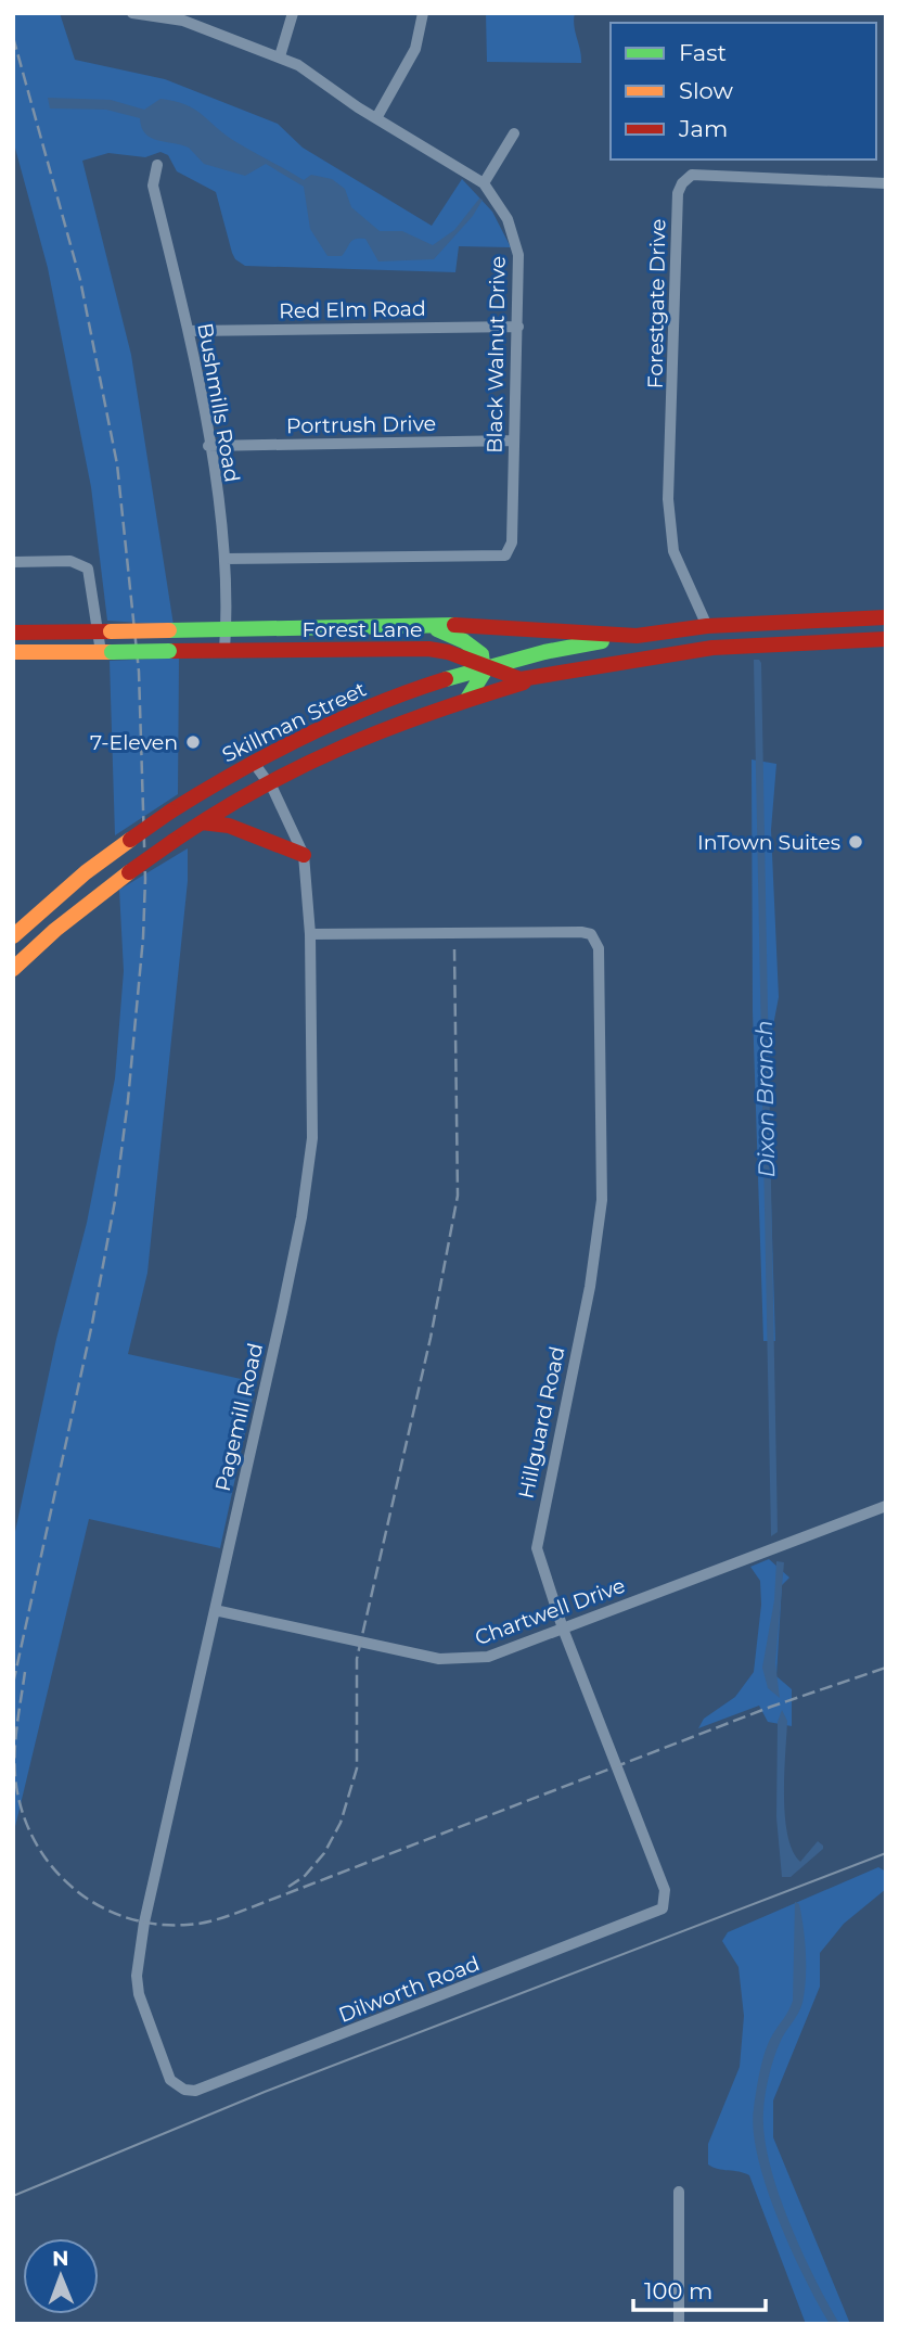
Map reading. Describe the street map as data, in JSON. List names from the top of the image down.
{
  "streets": {
    "main road": ["Forest Lane", "Skillman Street"],
    "street": [
      "Forestgate Drive",
      "Red Elm Road",
      "Black Walnut Drive",
      "Bushmills Road",
      "Portrush Drive",
      "Pagemill Road",
      "Hillguard Road",
      "Chartwell Drive",
      "Dilworth Road"
    ]
  },
  "crossings": [
    ["Forestgate Drive", "Forest Lane"],
    ["Red Elm Road", "Black Walnut Drive"],
    ["Red Elm Road", "Bushmills Road"],
    ["Black Walnut Drive", "Bushmills Road"],
    ["Black Walnut Drive", "Portrush Drive"],
    ["Bushmills Road", "Portrush Drive"],
    ["Bushmills Road", "Forest Lane"],
    ["Forest Lane", "Skillman Street"],
    ["Skillman Street", "Pagemill Road"],
    ["Pagemill Road", "Hillguard Road"],
    ["Pagemill Road", "Chartwell Drive"],
    ["Pagemill Road", "Dilworth Road"],
    ["Hillguard Road", "Chartwell Drive"],
    ["Hillguard Road", "Dilworth Road"]
  ],
  "water": ["Dixon Branch"],
  "places": ["7-Eleven", "InTown Suites"],
  "legend": ["Fast", "Slow", "Jam"],
  "scale_bar": "100 m",
  "north": "top"
}
